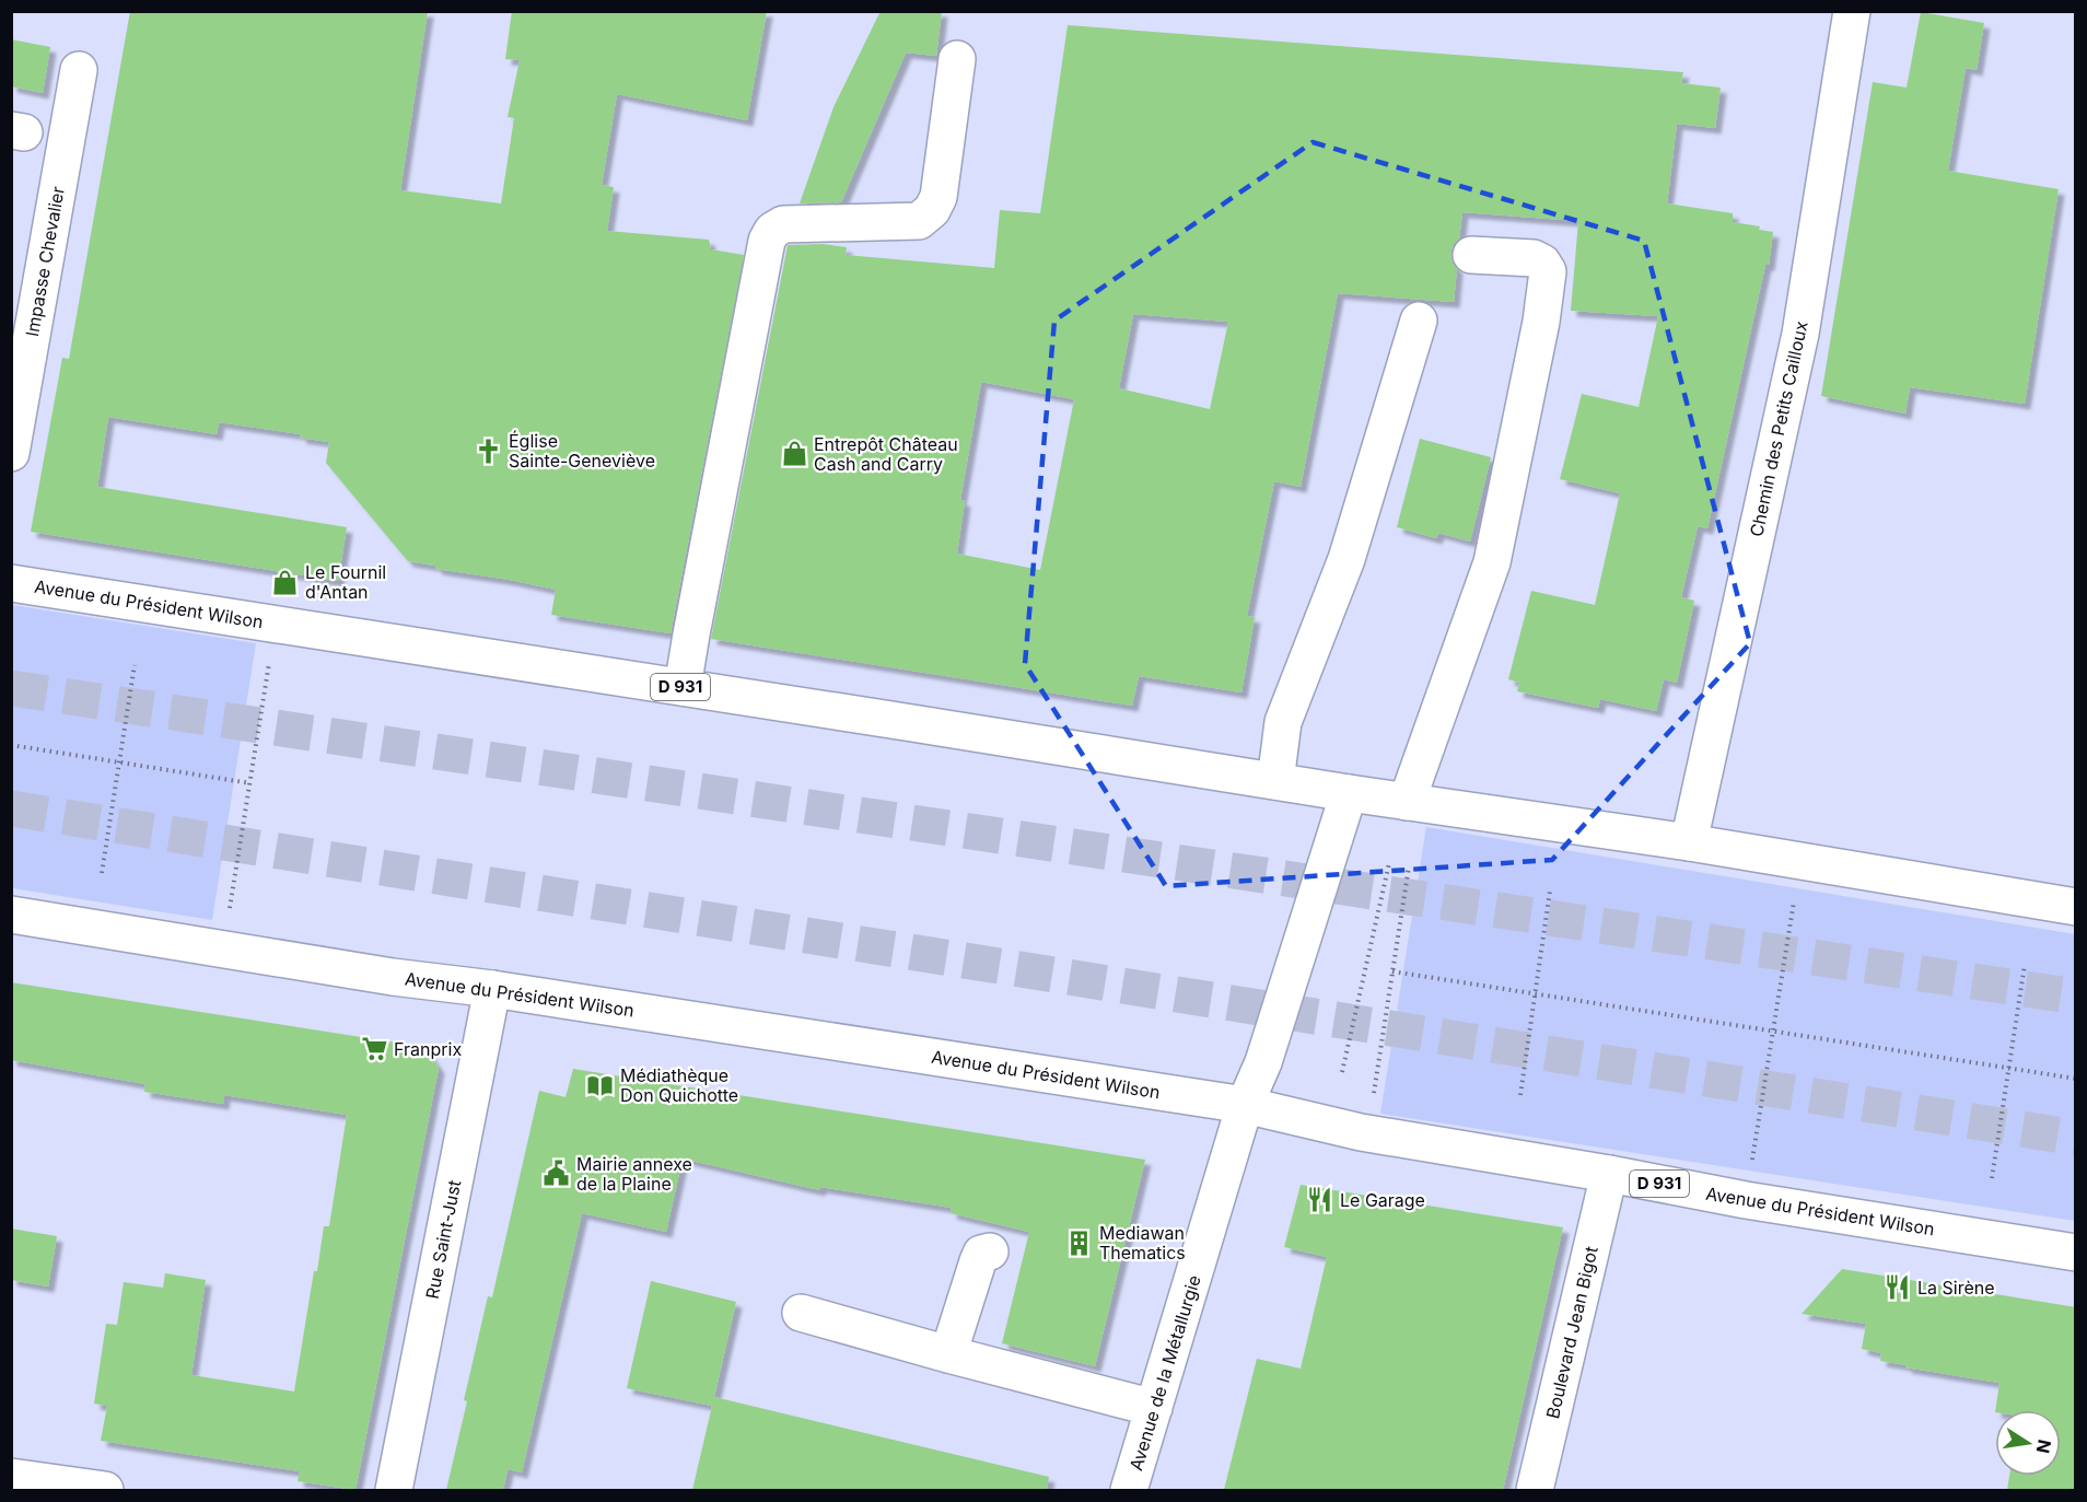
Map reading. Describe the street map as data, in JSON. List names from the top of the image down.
{
  "streets": {
    "main road": [
      "Impasse Chevalier",
      "Chemin des Petits Cailloux",
      "Avenue du Président Wilson",
      "D 931",
      "Rue Saint-Just",
      "Boulevard Jean Bigot",
      "Avenue de la Métallurgie"
    ]
  },
  "crossings": [
    ["Chemin des Petits Cailloux", "Avenue du Président Wilson"],
    ["Avenue du Président Wilson", "Rue Saint-Just"],
    ["Avenue du Président Wilson", "Boulevard Jean Bigot"],
    ["Avenue du Président Wilson", "Avenue de la Métallurgie"]
  ],
  "places": {
    "church": ["Église Sainte-Geneviève"],
    "shop": ["Entrepôt Château Cash and Carry", "Le Fournil d'Antan"],
    "supermarket": ["Franprix"],
    "library": ["Médiathèque Don Quichotte"],
    "public building": ["Mairie annexe de la Plaine"],
    "restaurant": ["Le Garage", "La Sirène"],
    "building": ["Mediawan Thematics"]
  },
  "north": "right"
}
